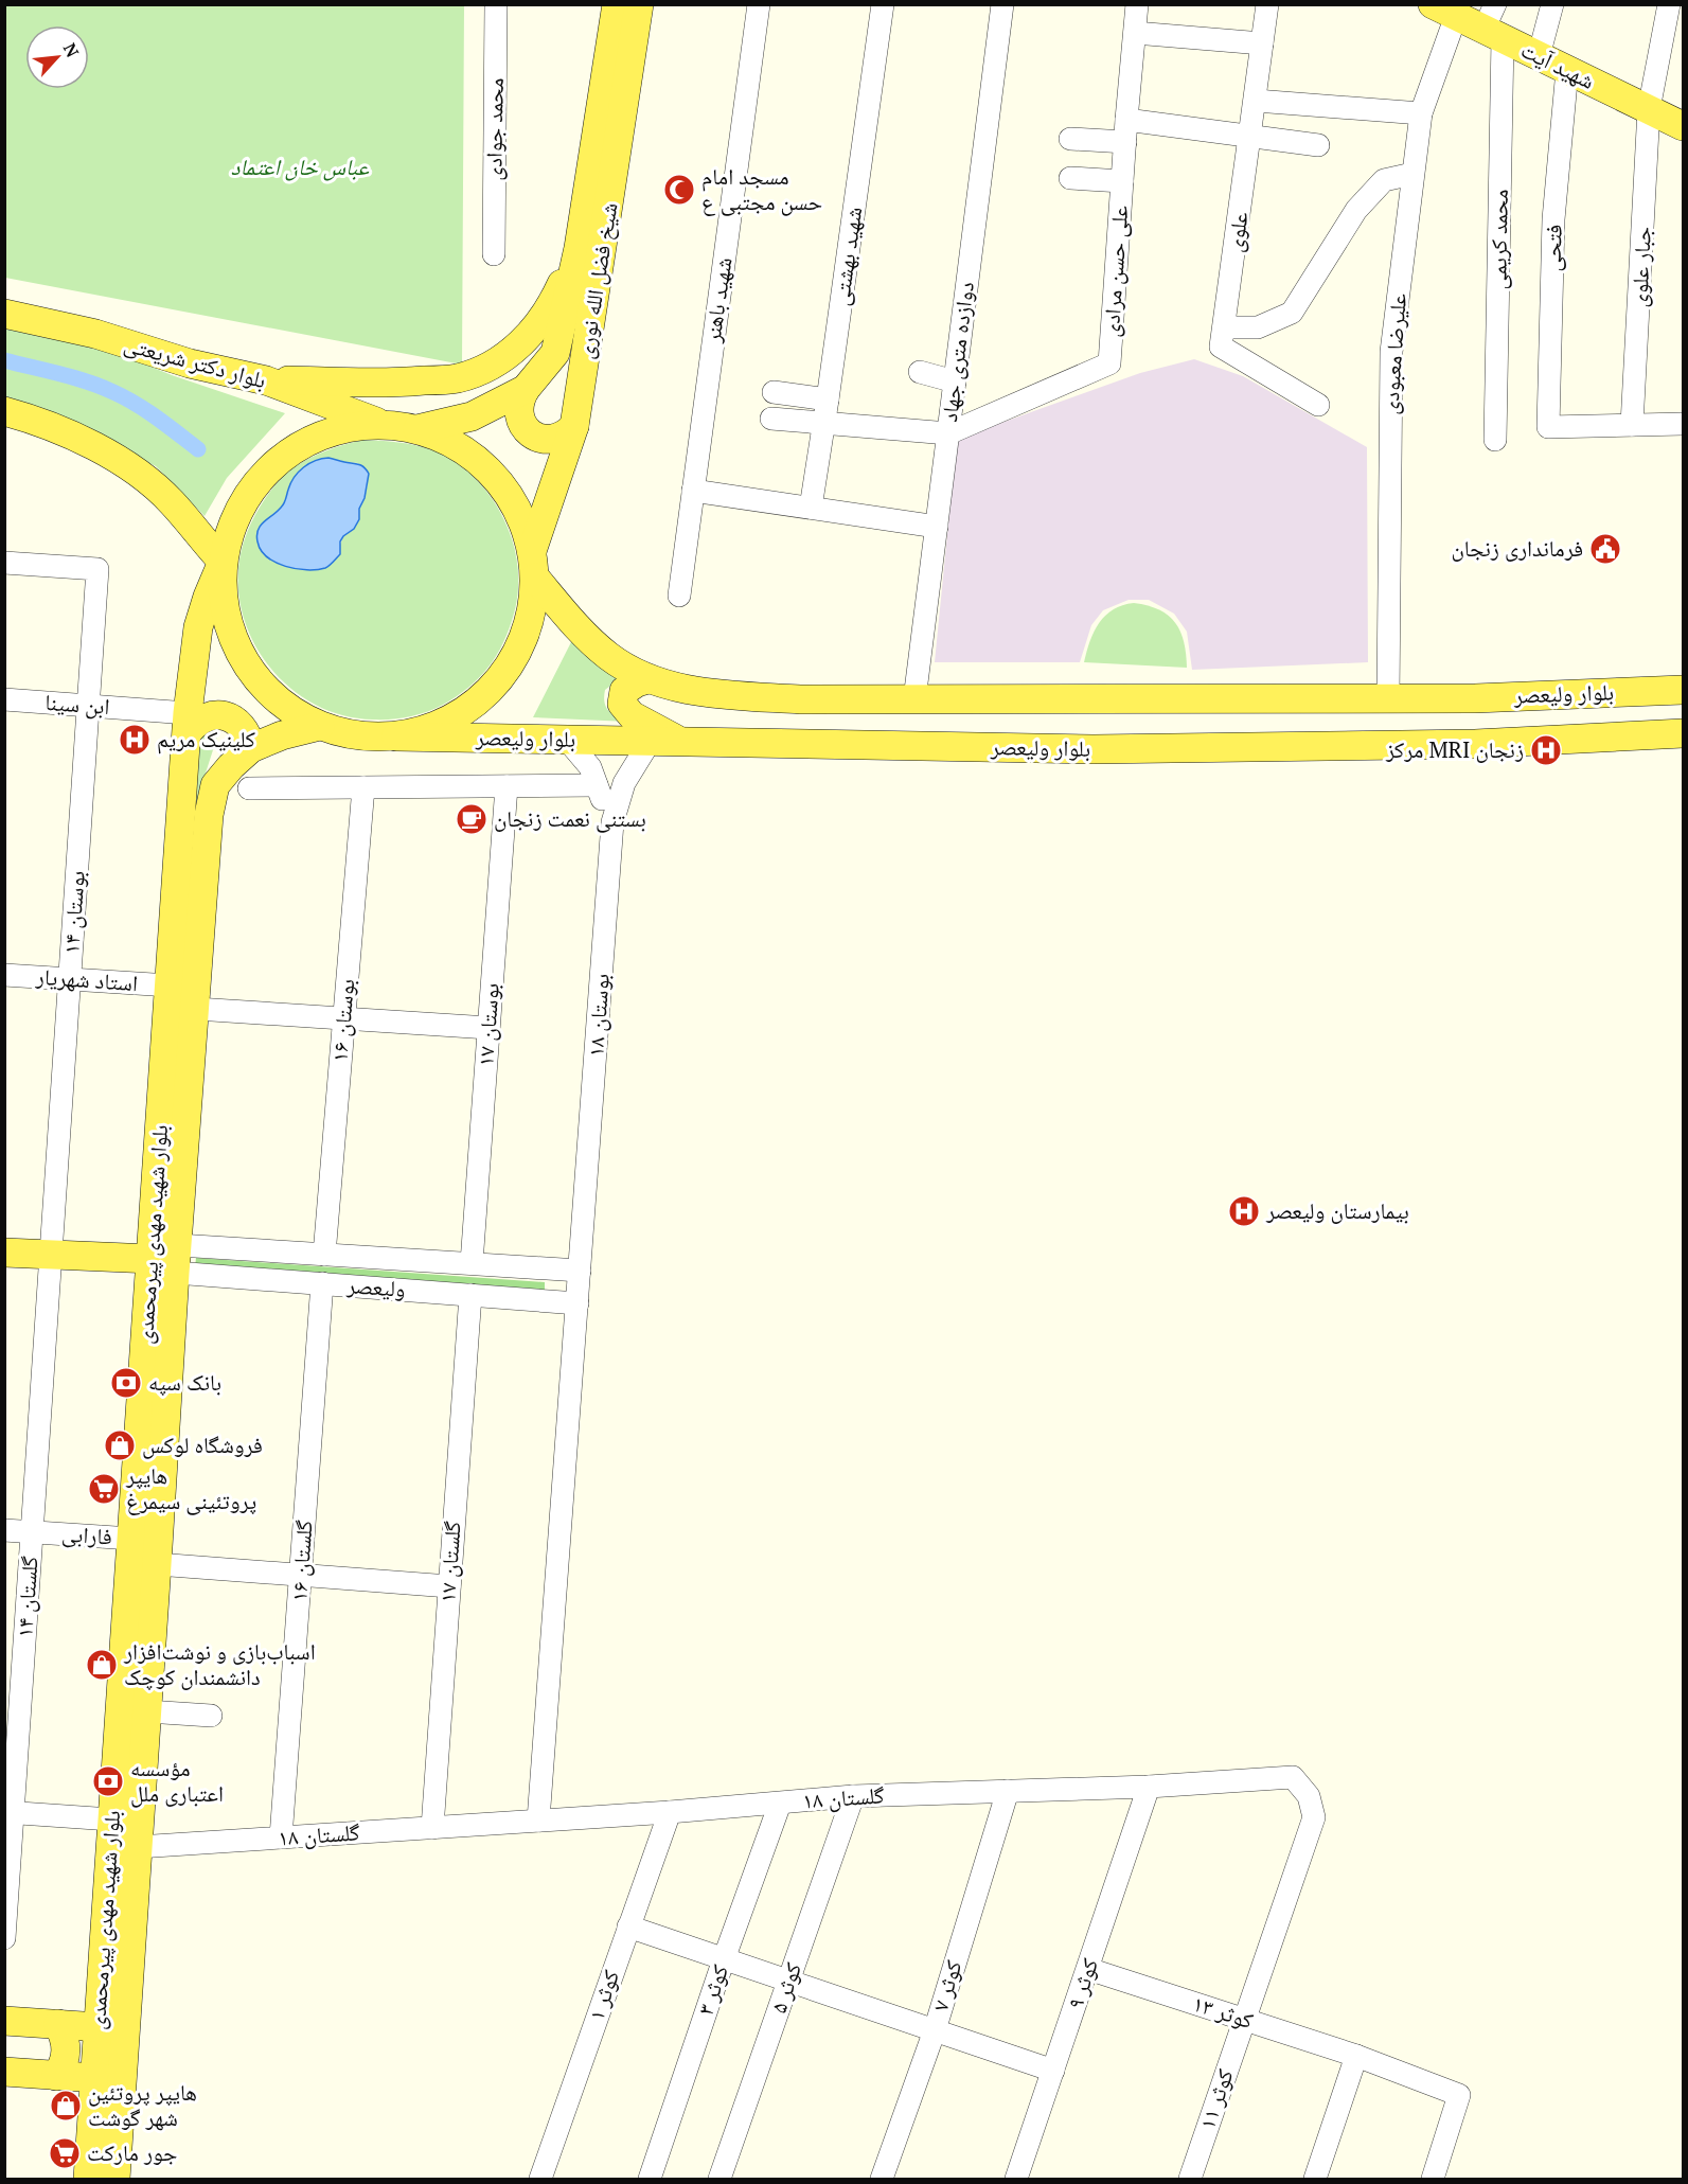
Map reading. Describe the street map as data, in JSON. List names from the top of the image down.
{
  "streets": {
    "main road": [
      "شهید آیت",
      "شیخ فضل الله نوری",
      "بلوار دکتر شریعتی",
      "بلوار ولیعصر",
      "بلوار شهید مهدی پیرمحمدی"
    ],
    "street": [
      "محمد جوادی",
      "علوی",
      "محمد کریمی",
      "فتحی",
      "شهید بهشتی",
      "جبار علوی",
      "علی حسن مرادی",
      "شهید باهنر",
      "دوازده متری جهاد",
      "علیرضا معبودی",
      "ابن سینا",
      "بوستان ۱۴",
      "استاد شهریار",
      "بوستان ۱۸",
      "بوستان ۱۶",
      "بوستان ۱۷",
      "ولیعصر",
      "فارابی",
      "گلستان ۱۶",
      "گلستان ۱۷",
      "گلستان ۱۴",
      "گلستان ۱۸",
      "کوثر ۹",
      "کوثر ۷",
      "کوثر ۵",
      "کوثر ۳",
      "کوثر ۱",
      "کوثر ۱۳",
      "کوثر ۱۱"
    ]
  },
  "crossings": [
    ["شهید آیت", "محمد کریمی"],
    ["شهید آیت", "فتحی"],
    ["شهید آیت", "جبار علوی"],
    ["شهید آیت", "علیرضا معبودی"],
    ["فتحی", "جبار علوی"],
    ["علی حسن مرادی", "دوازده متری جهاد"],
    ["شیخ فضل الله نوری", "بلوار ولیعصر"],
    ["دوازده متری جهاد", "بلوار ولیعصر"],
    ["علیرضا معبودی", "بلوار ولیعصر"],
    ["بلوار ولیعصر", "بوستان ۱۸"],
    ["ابن سینا", "بوستان ۱۴"],
    ["ابن سینا", "بلوار شهید مهدی پیرمحمدی"],
    ["بوستان ۱۴", "استاد شهریار"],
    ["بوستان ۱۴", "گلستان ۱۴"],
    ["استاد شهریار", "بلوار شهید مهدی پیرمحمدی"],
    ["بوستان ۱۸", "ولیعصر"],
    ["بوستان ۱۶", "ولیعصر"],
    ["بوستان ۱۷", "ولیعصر"],
    ["بلوار شهید مهدی پیرمحمدی", "ولیعصر"],
    ["بلوار شهید مهدی پیرمحمدی", "فارابی"],
    ["بلوار شهید مهدی پیرمحمدی", "گلستان ۱۸"],
    ["ولیعصر", "گلستان ۱۶"],
    ["ولیعصر", "گلستان ۱۷"],
    ["فارابی", "گلستان ۱۴"],
    ["گلستان ۱۶", "گلستان ۱۸"],
    ["گلستان ۱۷", "گلستان ۱۸"],
    ["گلستان ۱۸", "کوثر ۹"],
    ["گلستان ۱۸", "کوثر ۷"],
    ["گلستان ۱۸", "کوثر ۵"],
    ["گلستان ۱۸", "کوثر ۳"],
    ["گلستان ۱۸", "کوثر ۱"],
    ["گلستان ۱۸", "کوثر ۱۱"],
    ["کوثر ۹", "کوثر ۱۳"],
    ["کوثر ۹", "کوثر ۱۱"],
    ["کوثر ۱۳", "کوثر ۱۱"]
  ],
  "parks": ["عباس خان اعتماد"],
  "places": {
    "mosque": ["مسجد امام حسن مجتبی ع"],
    "public building": ["فرمانداری زنجان"],
    "hospital": ["کلینیک مریم", "مرکز MRI زنجان", "بیمارستان ولیعصر"],
    "cafe": ["بستنی نعمت زنجان"],
    "bank": ["بانک سپه", "مؤسسه اعتباری ملل"],
    "shop": ["فروشگاه لوکس", "اسباب‌بازی و نوشت‌افزار دانشمندان کوچک", "هایپر پروتئین شهر گوشت"],
    "supermarket": ["هایپر پروتئینی سیمرغ", "جور مارکت"]
  },
  "north": "top right"
}
